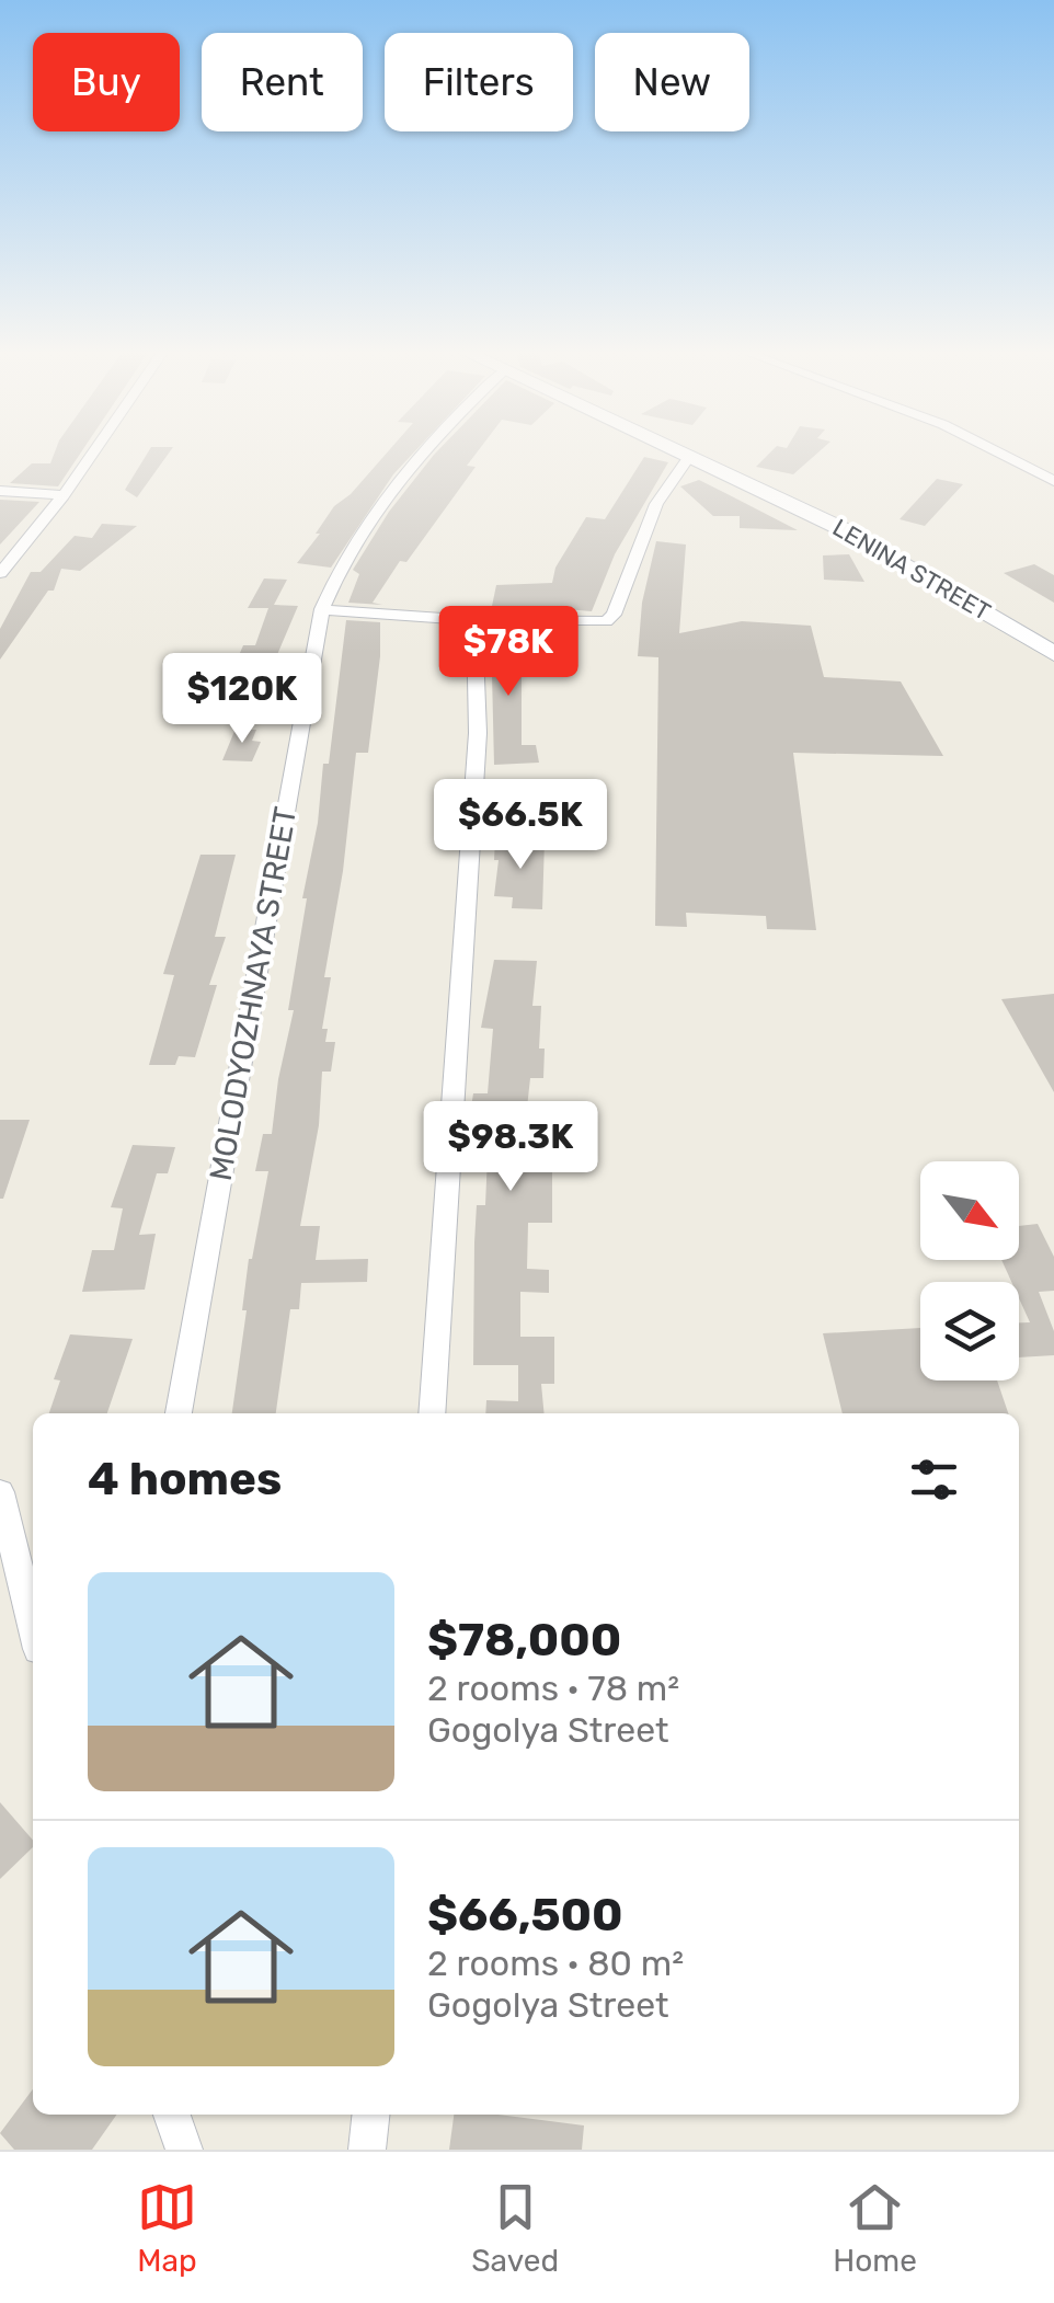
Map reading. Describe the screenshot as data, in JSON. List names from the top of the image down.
{
  "streets": {
    "main road": ["LENINA STREET"],
    "street": ["MOLODYOZHNAYA STREET"]
  },
  "north": "bottom right",
  "page": {
    "chip": [
      "Buy",
      "Rent",
      "Filters",
      "New"
    ],
    "price": [
      "$78K",
      "$120K",
      "$66.5K",
      "$98.3K"
    ],
    "heading": "4 homes",
    "list": [
      {
        "name": "$78,000",
        "note": "2 rooms · 78 m² · Gogolya Street"
      },
      {
        "name": "$66,500",
        "note": "2 rooms · 80 m² · Gogolya Street"
      }
    ],
    "tabs": ["Map", "Saved", "Home"]
  }
}
